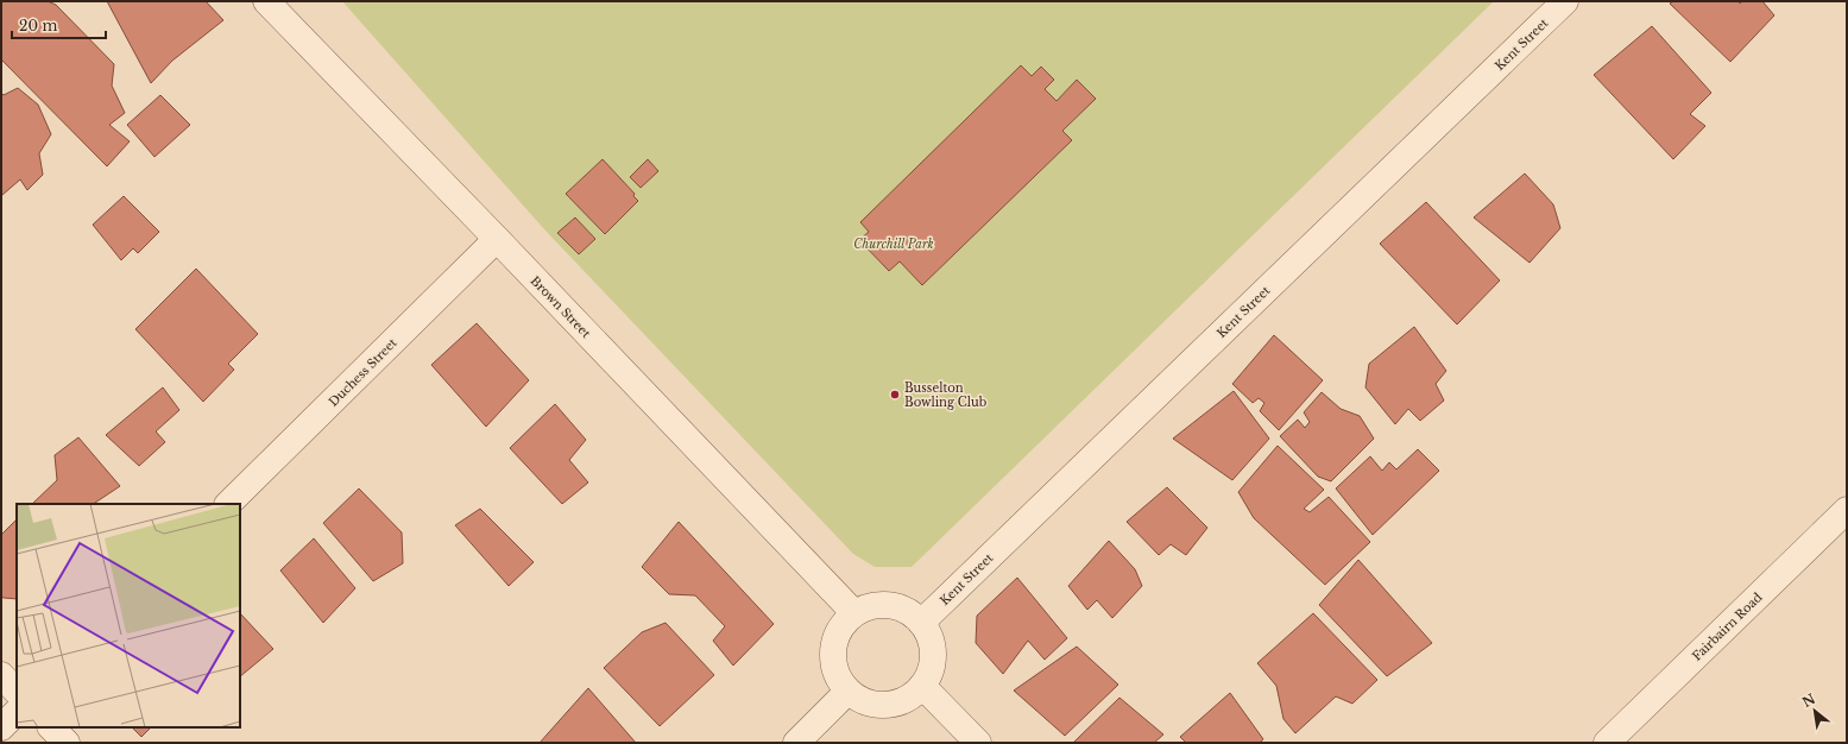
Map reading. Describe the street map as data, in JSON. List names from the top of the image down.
{
  "streets": {
    "street": [
      "Kent Street",
      "Brown Street",
      "Duchess Street",
      "Fairbairn Road"
    ]
  },
  "crossings": [
    ["Kent Street", "Brown Street"],
    ["Brown Street", "Duchess Street"]
  ],
  "parks": ["Churchill Park"],
  "places": ["Busselton Bowling Club"],
  "scale_bar": "20 m",
  "north": "top left"
}
